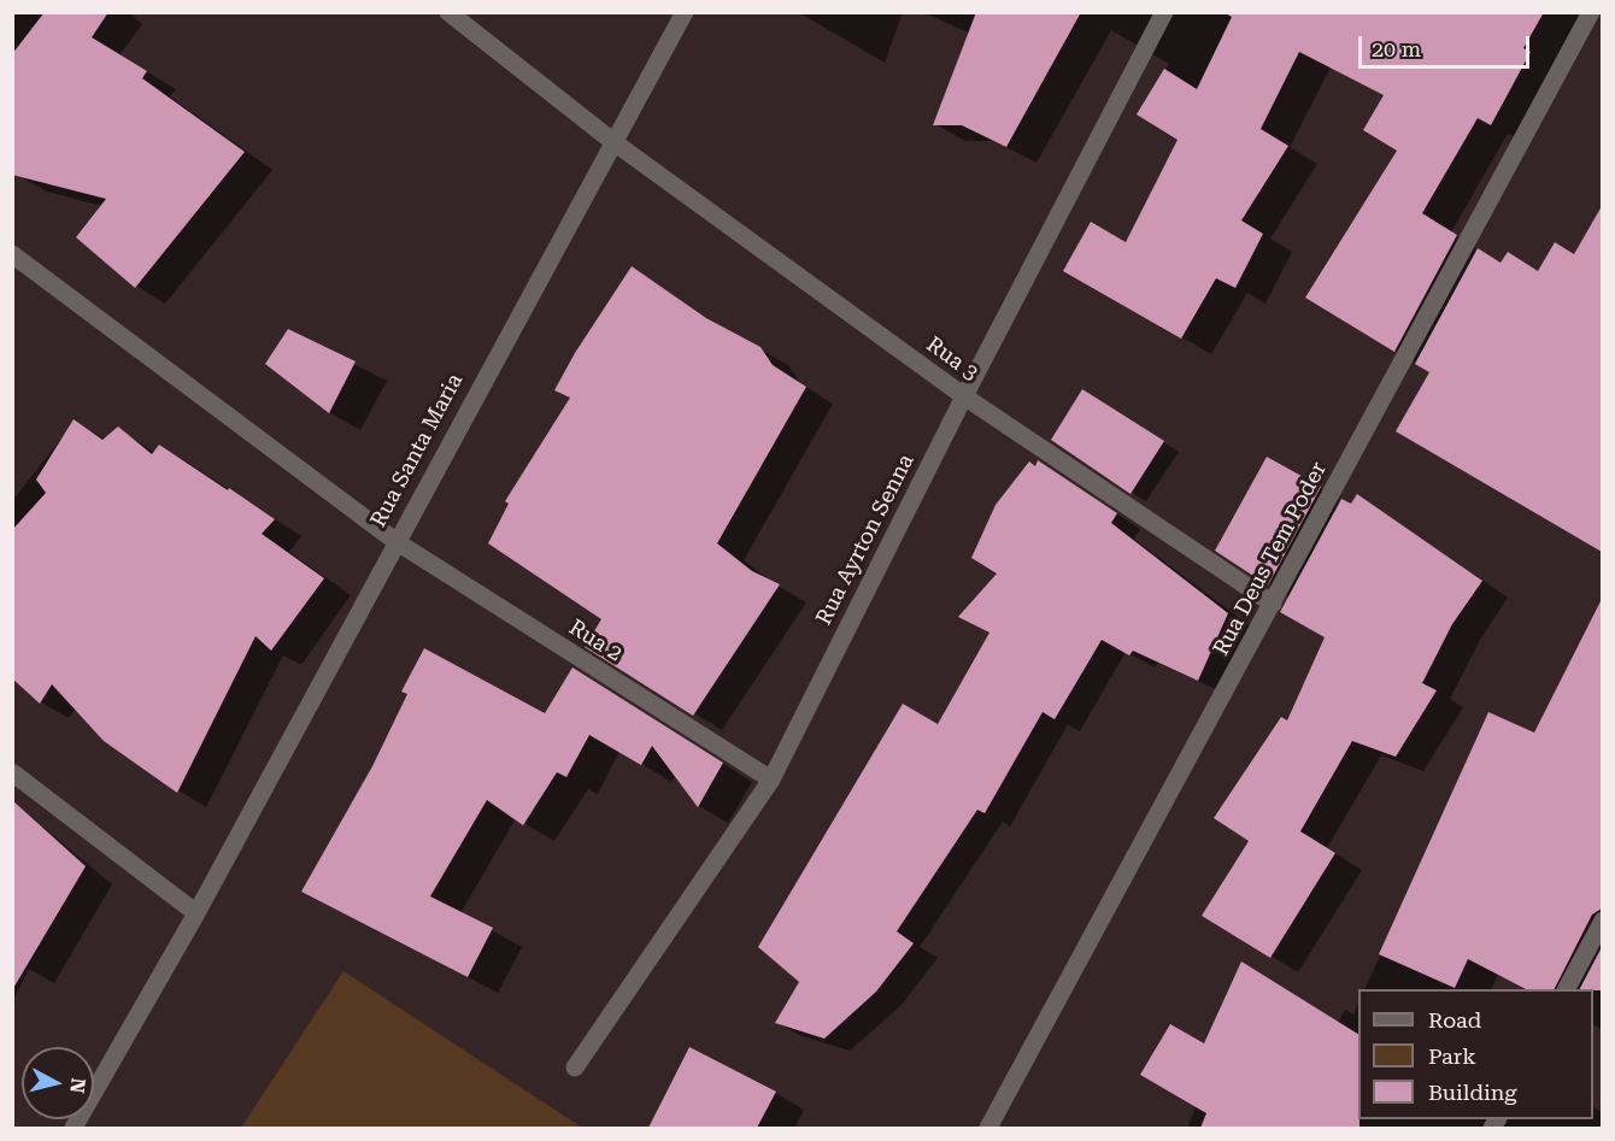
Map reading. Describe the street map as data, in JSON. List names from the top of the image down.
{
  "streets": {
    "street": [
      "Rua 3",
      "Rua Santa Maria",
      "Rua Ayrton Senna",
      "Rua Deus Tem Poder",
      "Rua 2"
    ]
  },
  "crossings": [
    ["Rua 3", "Rua Santa Maria"],
    ["Rua 3", "Rua Ayrton Senna"],
    ["Rua 3", "Rua Deus Tem Poder"],
    ["Rua Santa Maria", "Rua 2"],
    ["Rua Ayrton Senna", "Rua 2"]
  ],
  "legend": ["Road", "Park", "Building"],
  "scale_bar": "20 m",
  "north": "right"
}
